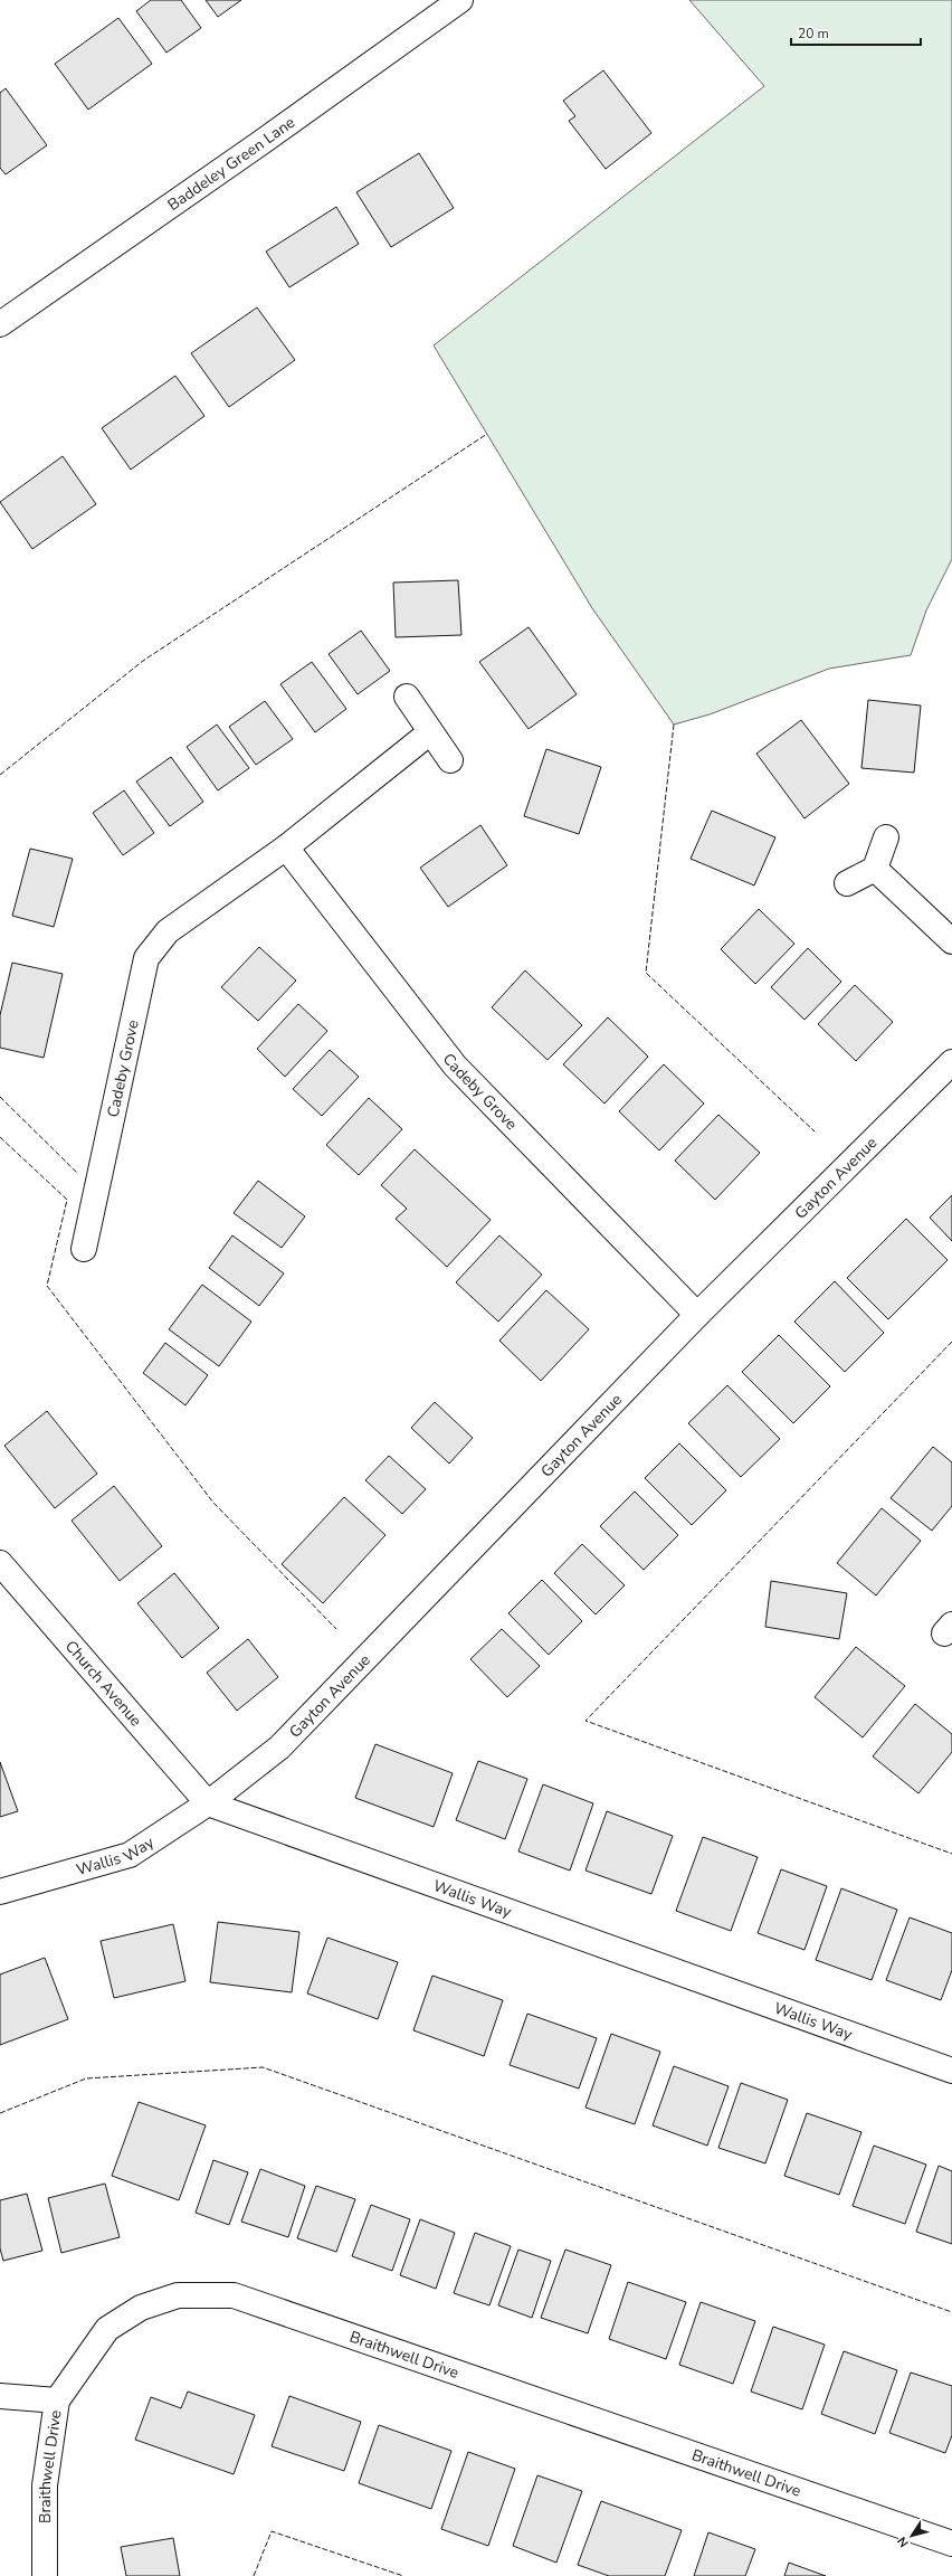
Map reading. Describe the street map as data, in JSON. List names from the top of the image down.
{
  "streets": {
    "street": [
      "Baddeley Green Lane",
      "Cadeby Grove",
      "Gayton Avenue",
      "Church Avenue",
      "Wallis Way",
      "Braithwell Drive"
    ]
  },
  "crossings": [
    ["Cadeby Grove", "Gayton Avenue"],
    ["Gayton Avenue", "Church Avenue"],
    ["Gayton Avenue", "Wallis Way"],
    ["Church Avenue", "Wallis Way"]
  ],
  "scale_bar": "20 m",
  "north": "bottom left"
}
